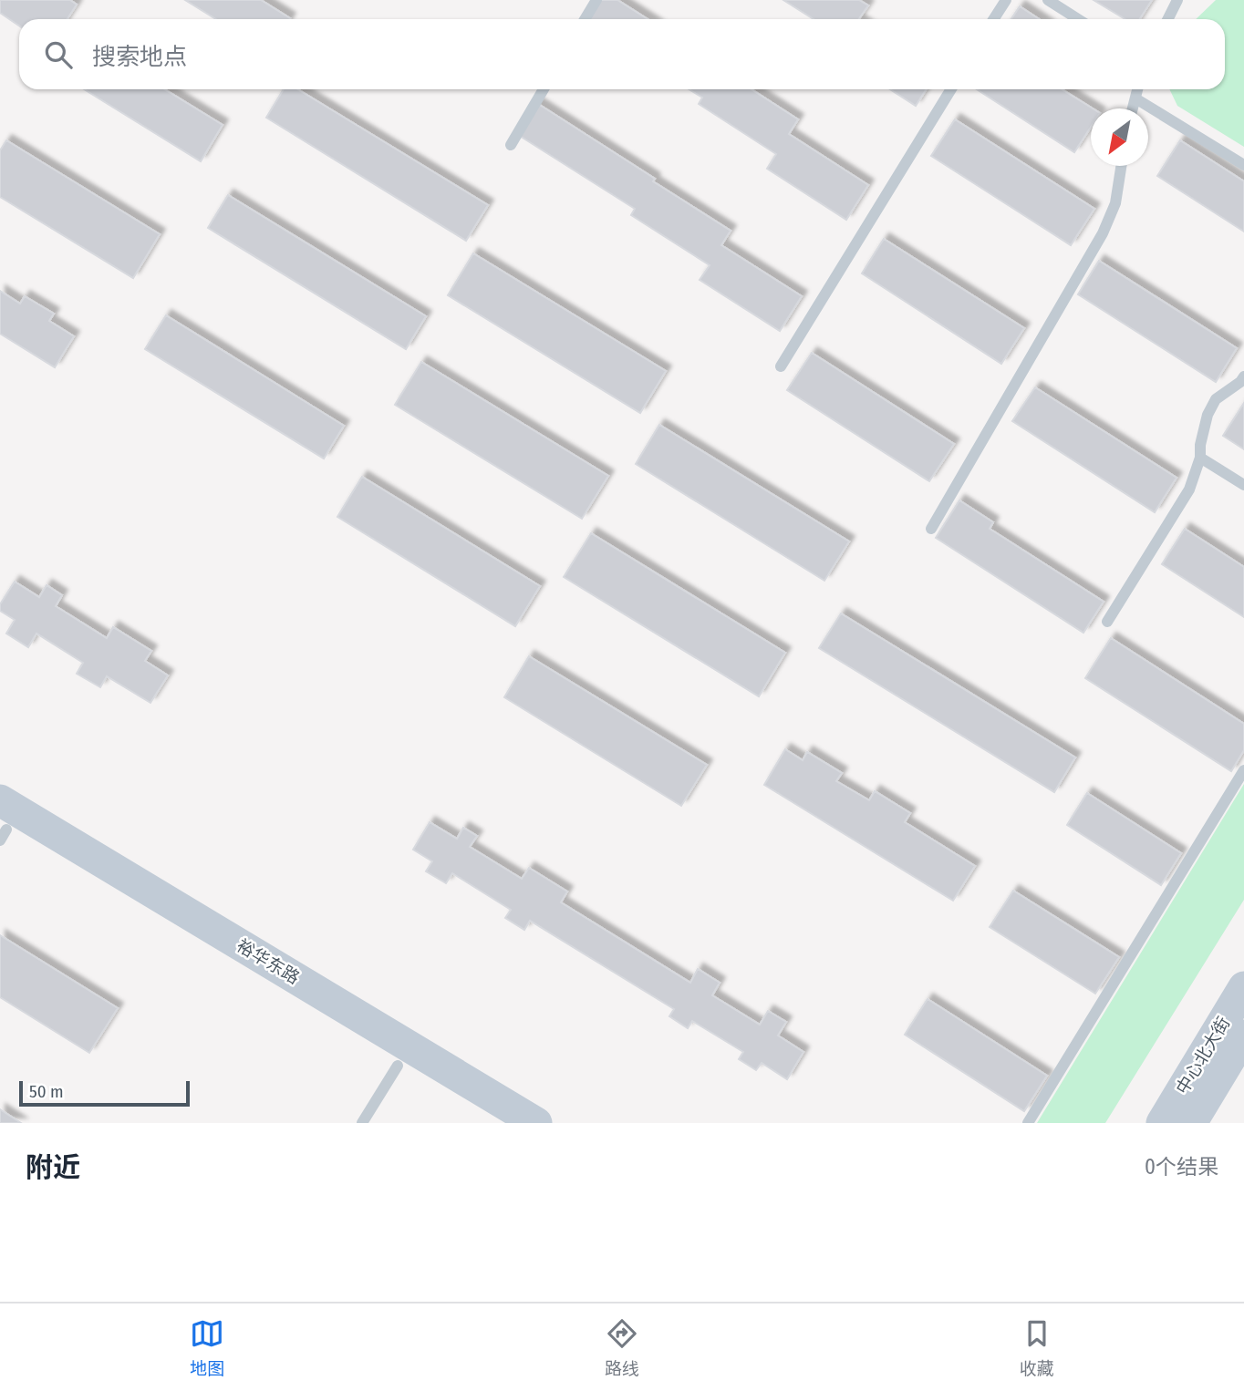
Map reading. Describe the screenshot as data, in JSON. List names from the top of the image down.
{
  "streets": {
    "street": ["裕华东路", "中心北大街"]
  },
  "scale_bar": "50 m",
  "north": "bottom left",
  "page": {
    "search": "搜索地点",
    "scale": "50 m",
    "heading": ["附近", "0个结果"],
    "nav": ["地图", "路线", "收藏"]
  }
}
